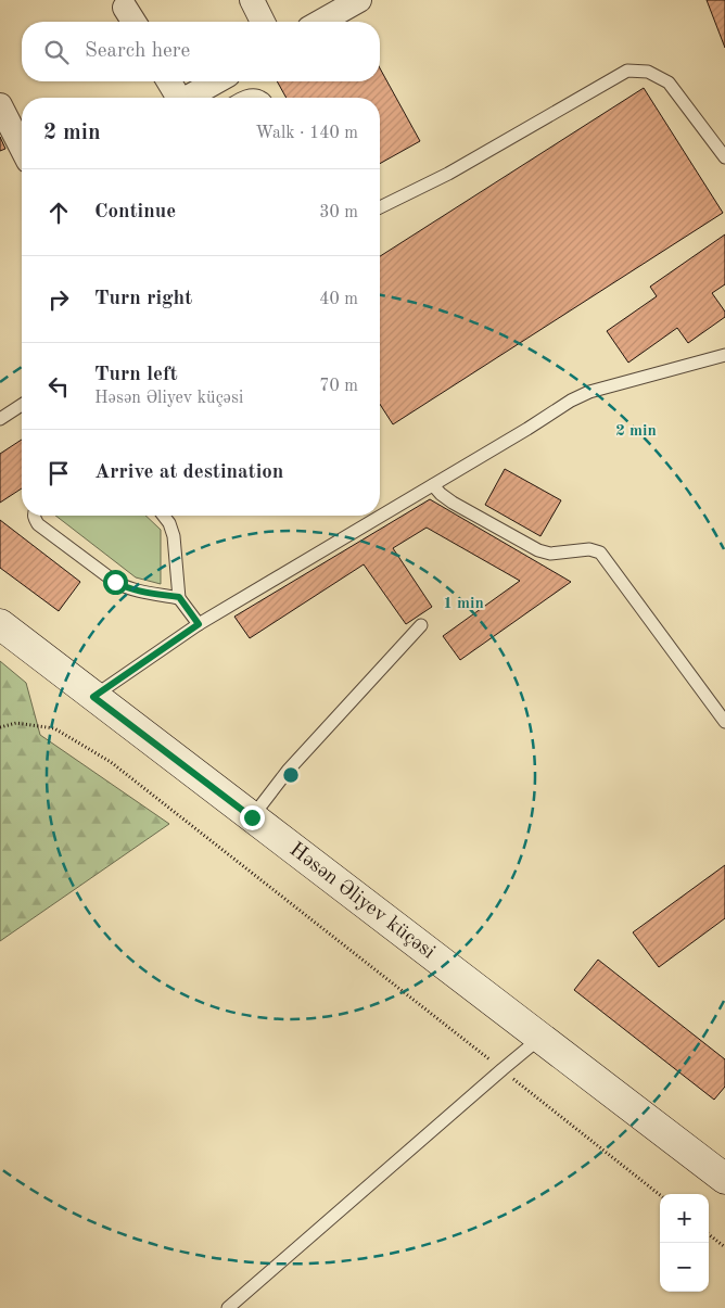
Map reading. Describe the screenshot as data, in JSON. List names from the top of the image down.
{
  "streets": {
    "main road": ["Həsən Əliyev küçəsi"]
  },
  "page": {
    "search": "Search here",
    "heading": ["2 min", "Walk · 140 m"],
    "list": [
      ["Continue", "30 m"],
      ["Turn right", "40 m"],
      ["Turn left", "Həsən Əliyev küçəsi", "70 m"],
      "Arrive at destination"
    ],
    "map_buttons": ["+", "−"]
  },
  "rings": ["2 min", "1 min"]
}
